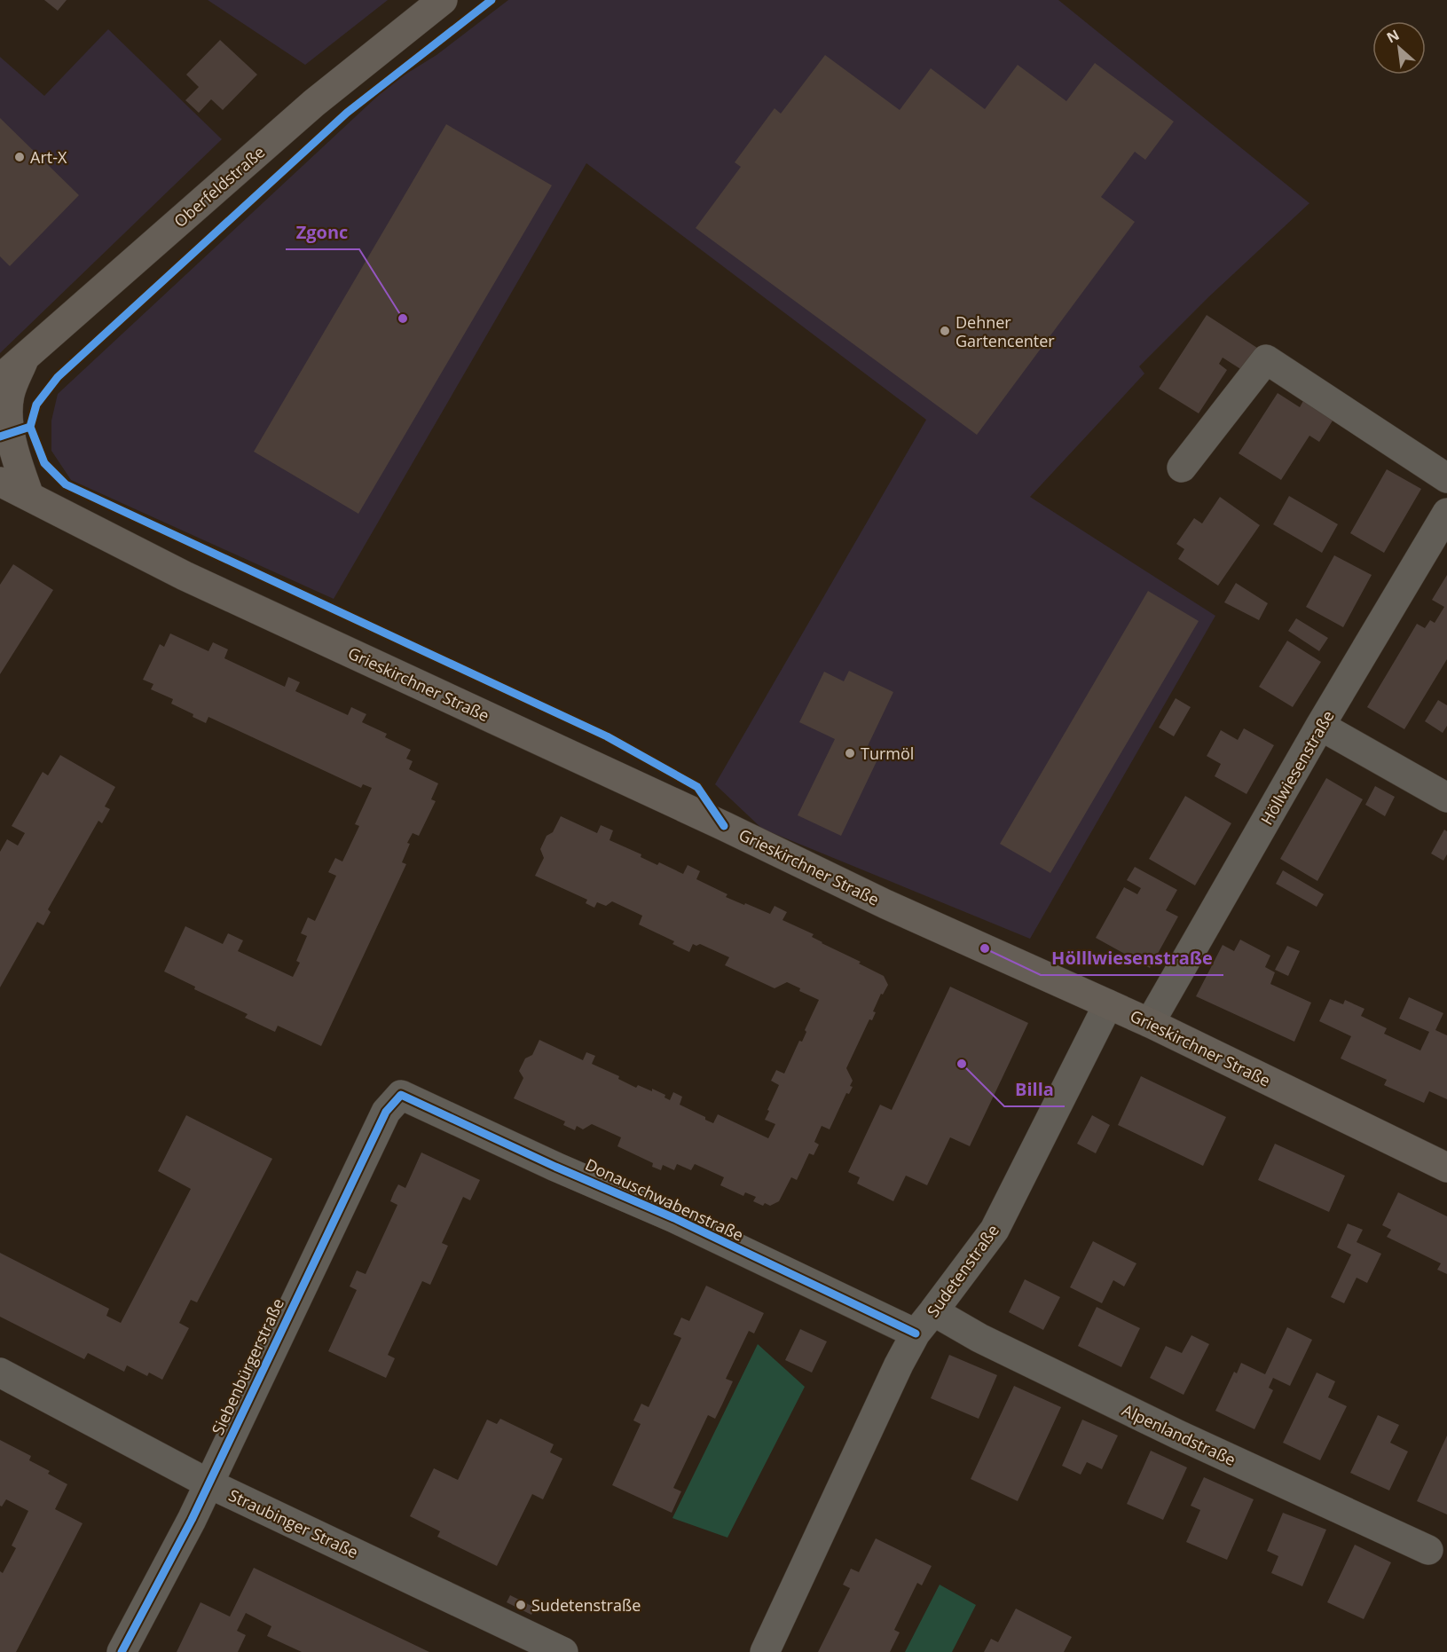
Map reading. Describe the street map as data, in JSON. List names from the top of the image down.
{
  "streets": {
    "main road": ["Oberfeldstraße", "Grieskirchner Straße"],
    "street": [
      "Höllwiesenstraße",
      "Donauschwabenstraße",
      "Sudetenstraße",
      "Siebenbürgerstraße",
      "Alpenlandstraße",
      "Straubinger Straße"
    ]
  },
  "crossings": [
    ["Grieskirchner Straße", "Höllwiesenstraße"],
    ["Grieskirchner Straße", "Sudetenstraße"],
    ["Donauschwabenstraße", "Sudetenstraße"],
    ["Donauschwabenstraße", "Siebenbürgerstraße"],
    ["Sudetenstraße", "Alpenlandstraße"],
    ["Siebenbürgerstraße", "Straubinger Straße"]
  ],
  "places": [
    "Art-X",
    "Zgonc",
    "Dehner Gartencenter",
    "Turmöl",
    "Hölllwiesenstraße",
    "Billa",
    "Sudetenstraße"
  ],
  "north": "top left"
}
